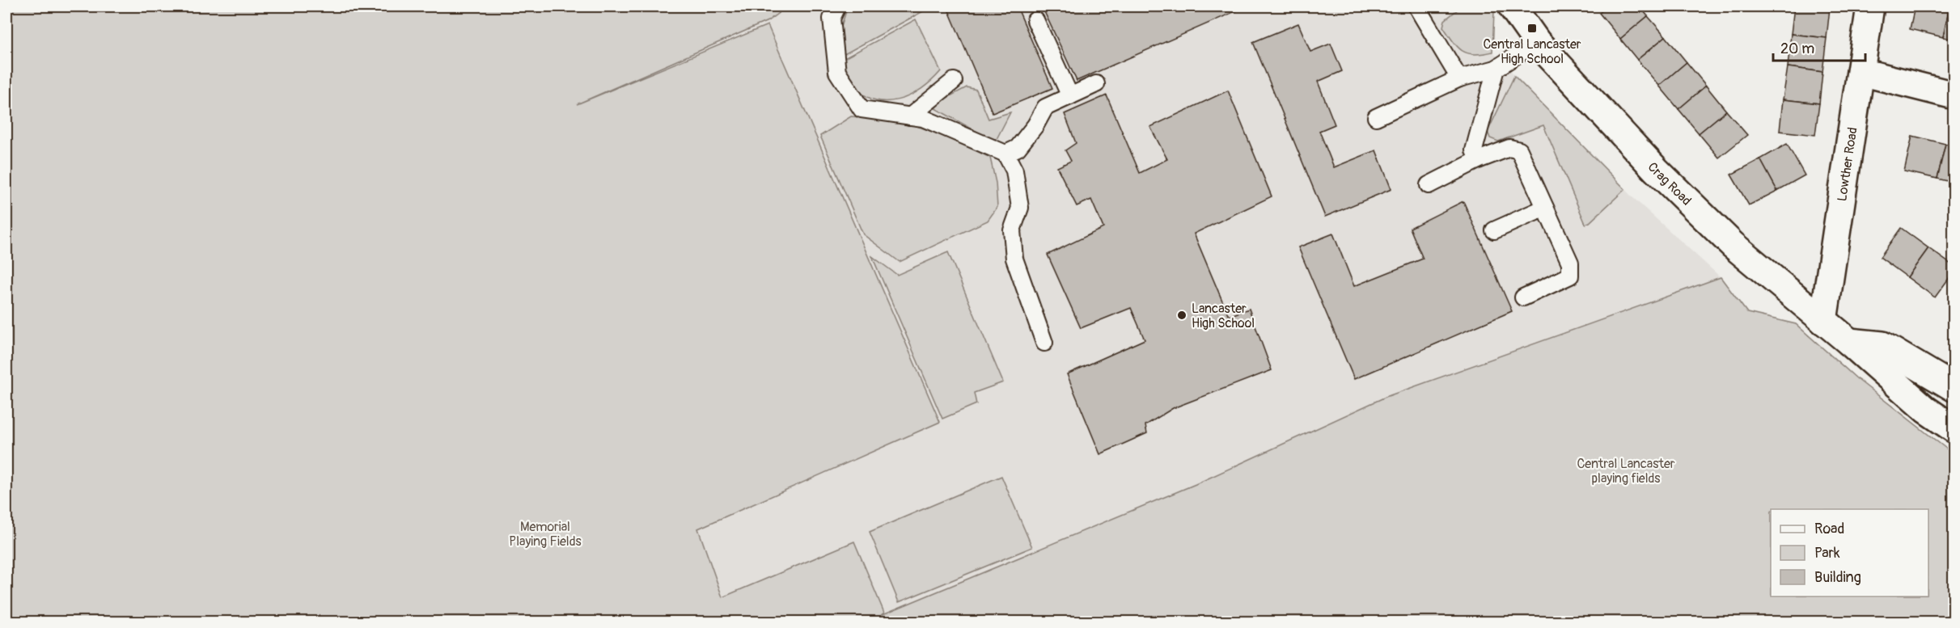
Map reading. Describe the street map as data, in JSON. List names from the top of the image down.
{
  "streets": {
    "street": ["Lowther Road", "Crag Road"]
  },
  "crossings": [
    ["Lowther Road", "Crag Road"]
  ],
  "parks": ["Central Lancaster playing fields", "Memorial Playing Fields"],
  "places": {
    "transit": ["Central Lancaster High School"],
    "other": ["Lancaster High School"]
  },
  "legend": ["Road", "Park", "Building"],
  "scale_bar": "20 m"
}
